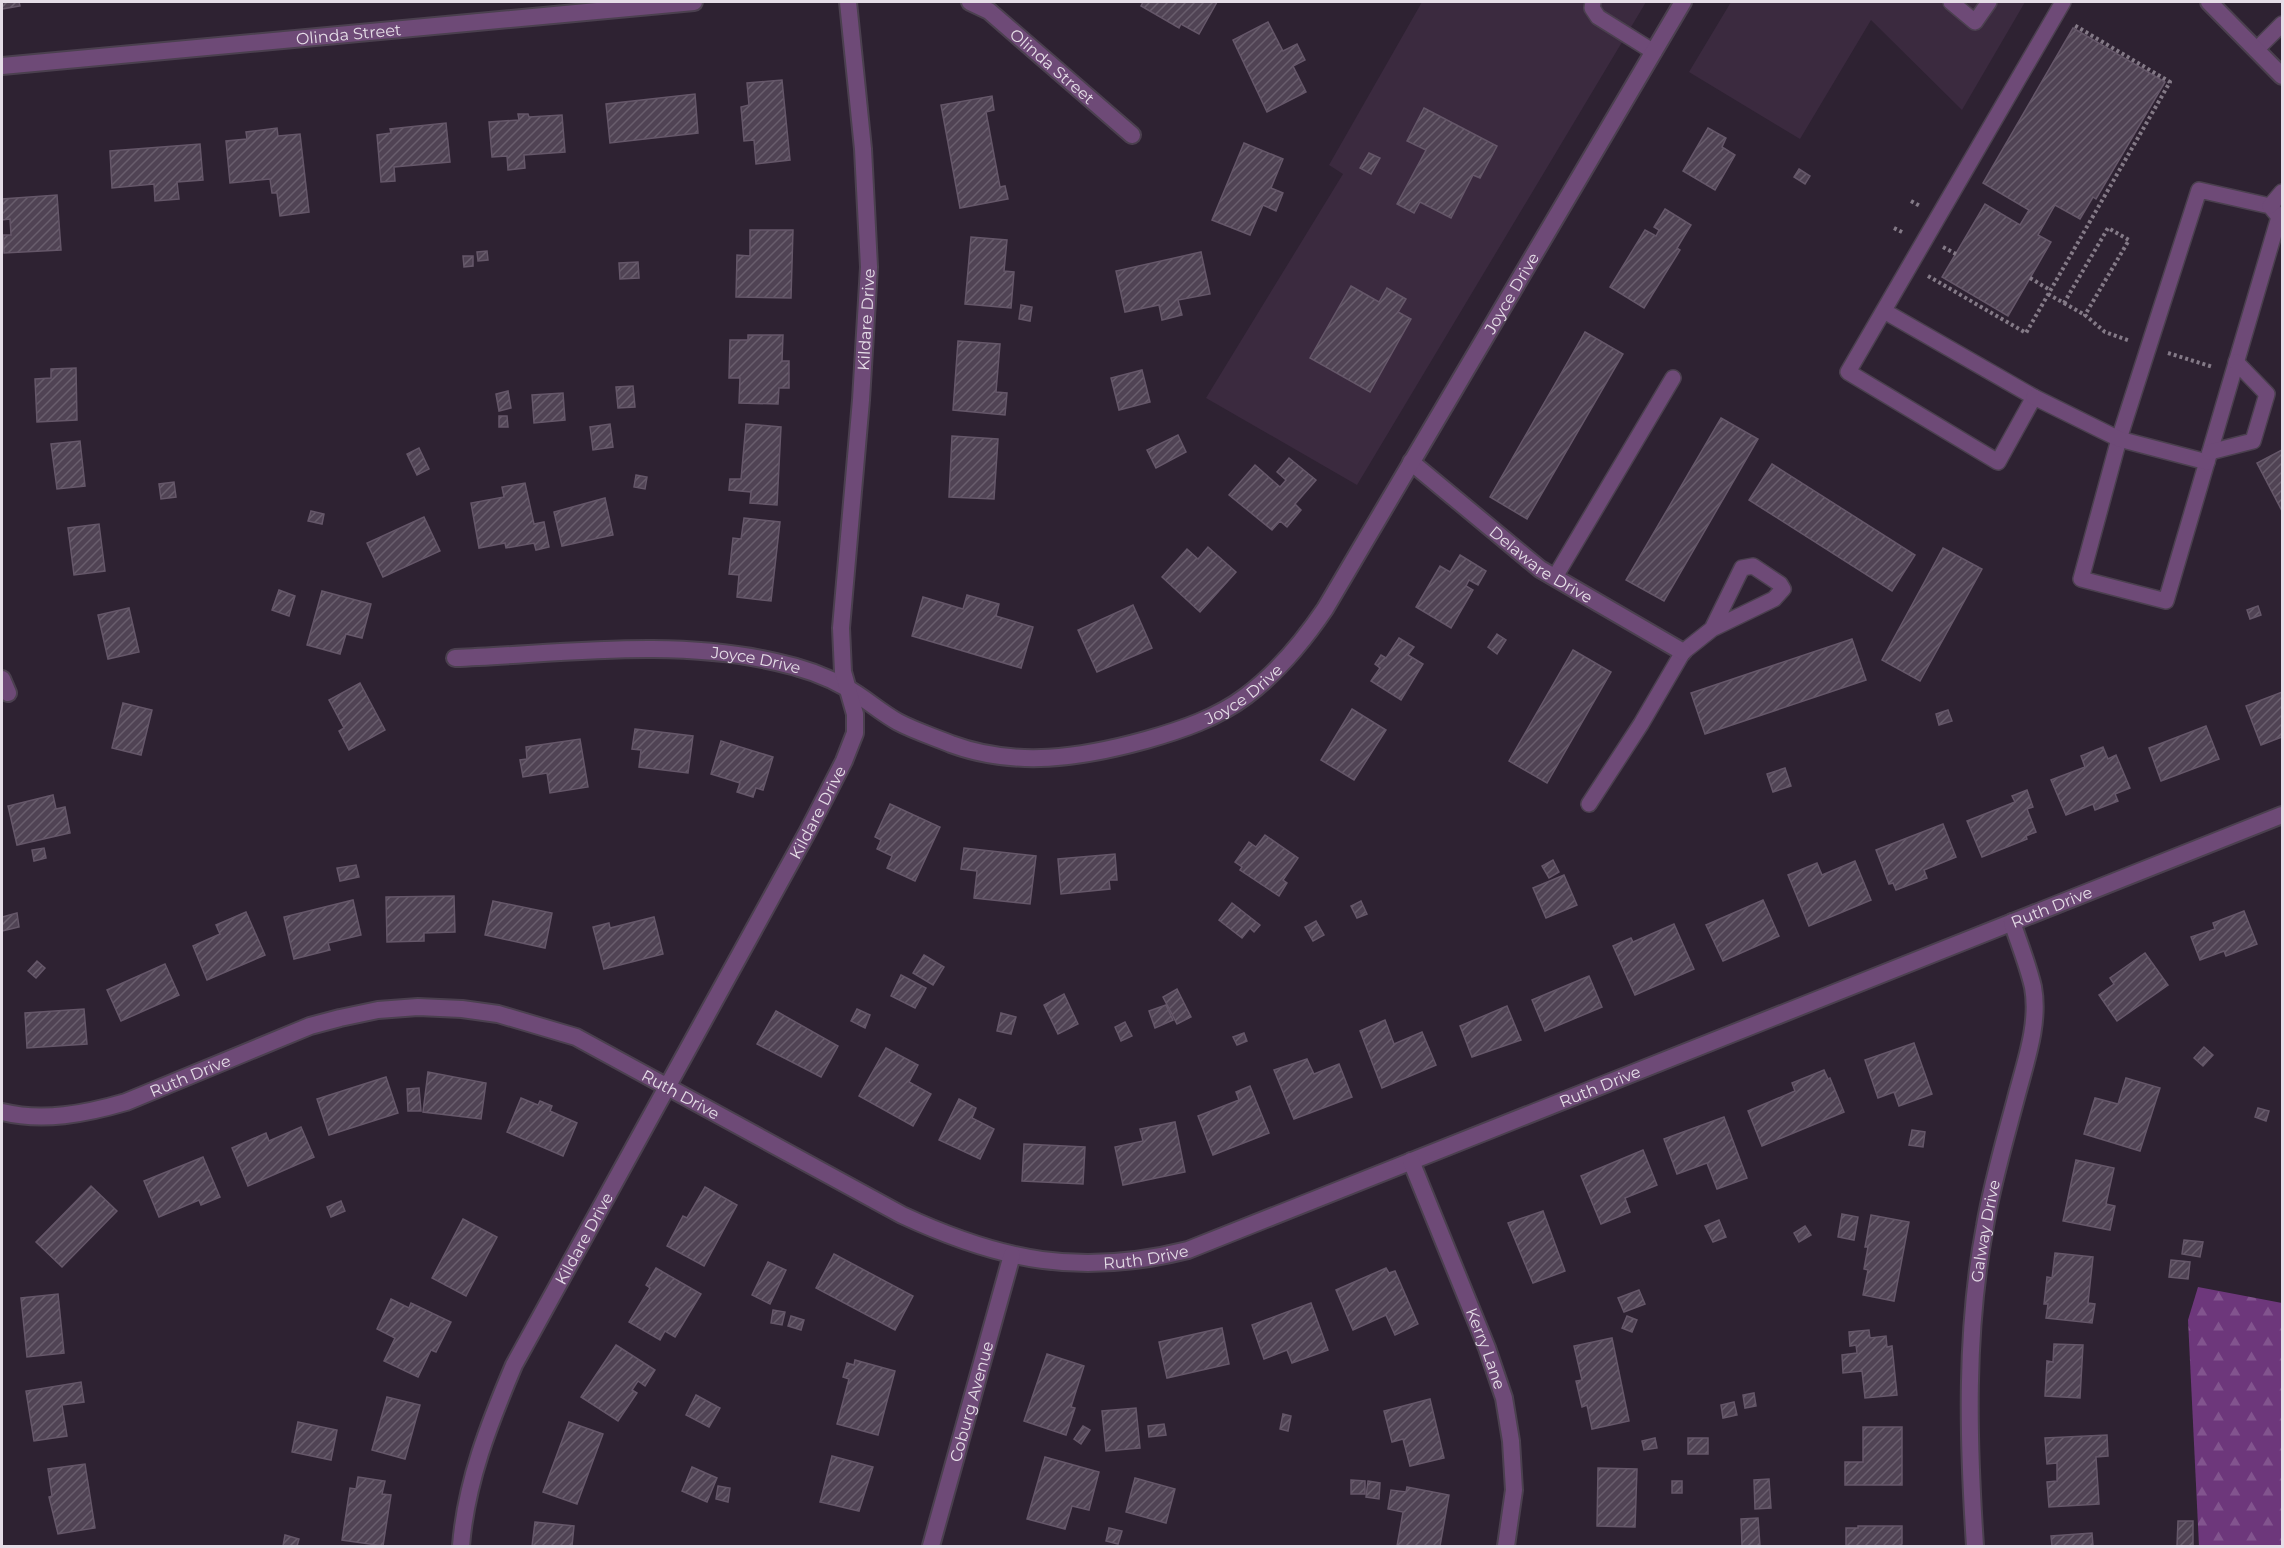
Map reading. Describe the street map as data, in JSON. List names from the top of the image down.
{
  "streets": {
    "street": [
      "Olinda Street",
      "Joyce Drive",
      "Kildare Drive",
      "Delaware Drive",
      "Ruth Drive",
      "Galway Drive",
      "Kerry Lane",
      "Coburg Avenue"
    ]
  },
  "crossings": [
    ["Joyce Drive", "Kildare Drive"],
    ["Joyce Drive", "Delaware Drive"],
    ["Kildare Drive", "Ruth Drive"],
    ["Ruth Drive", "Galway Drive"],
    ["Ruth Drive", "Kerry Lane"],
    ["Ruth Drive", "Coburg Avenue"]
  ]
}
